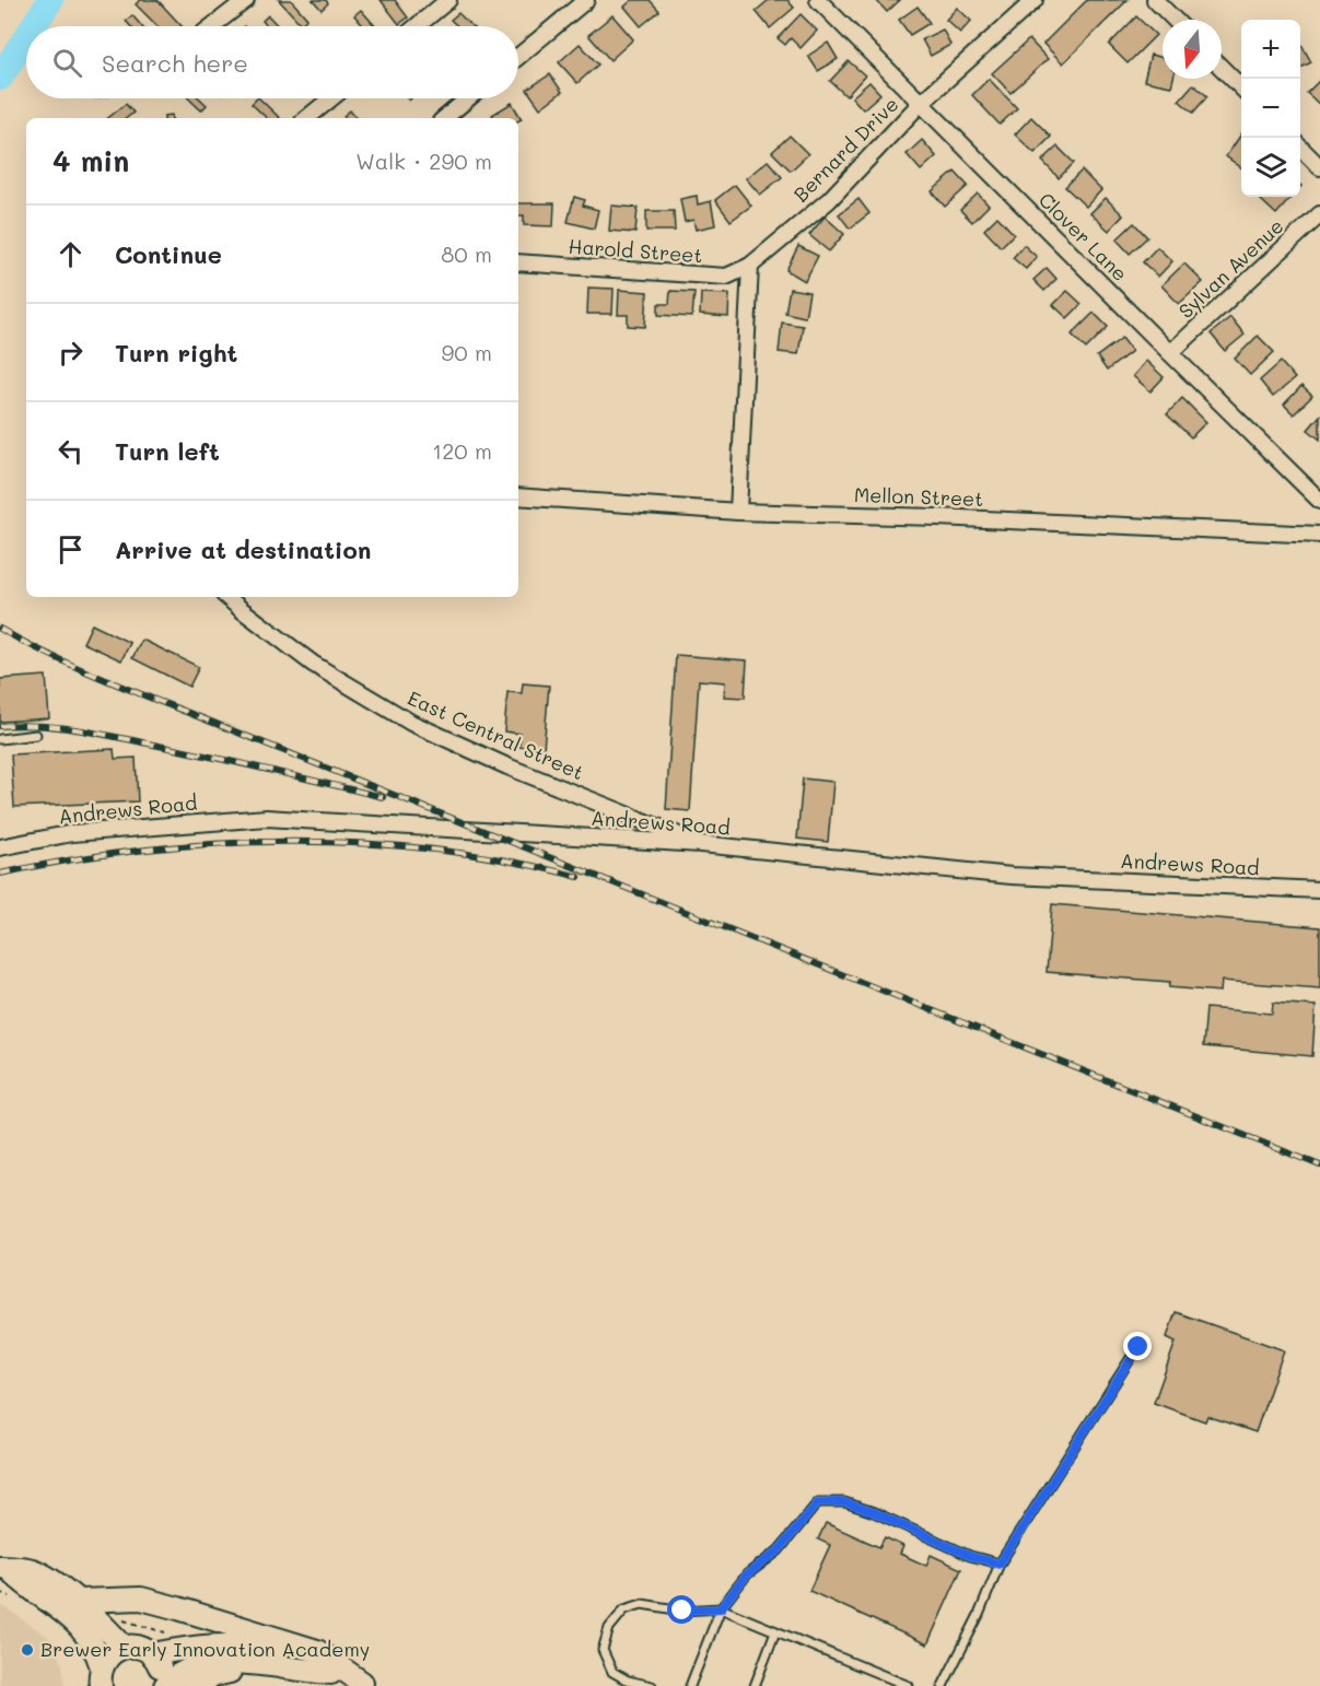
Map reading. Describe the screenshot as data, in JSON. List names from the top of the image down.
{
  "streets": {
    "street": [
      "Bernard Drive",
      "Clover Lane",
      "Harold Street",
      "Sylvan Avenue",
      "Mellon Street",
      "East Central Street",
      "Andrews Road"
    ]
  },
  "crossings": [
    ["Bernard Drive", "Clover Lane"],
    ["Bernard Drive", "Harold Street"],
    ["Clover Lane", "Sylvan Avenue"],
    ["East Central Street", "Andrews Road"]
  ],
  "places": ["Brewer Early Innovation Academy"],
  "north": "bottom",
  "page": {
    "map_buttons": ["+", "−"],
    "search": "Search here",
    "heading": ["4 min", "Walk · 290 m"],
    "list": [
      ["Continue", "80 m"],
      ["Turn right", "90 m"],
      ["Turn left", "120 m"],
      "Arrive at destination"
    ]
  }
}
